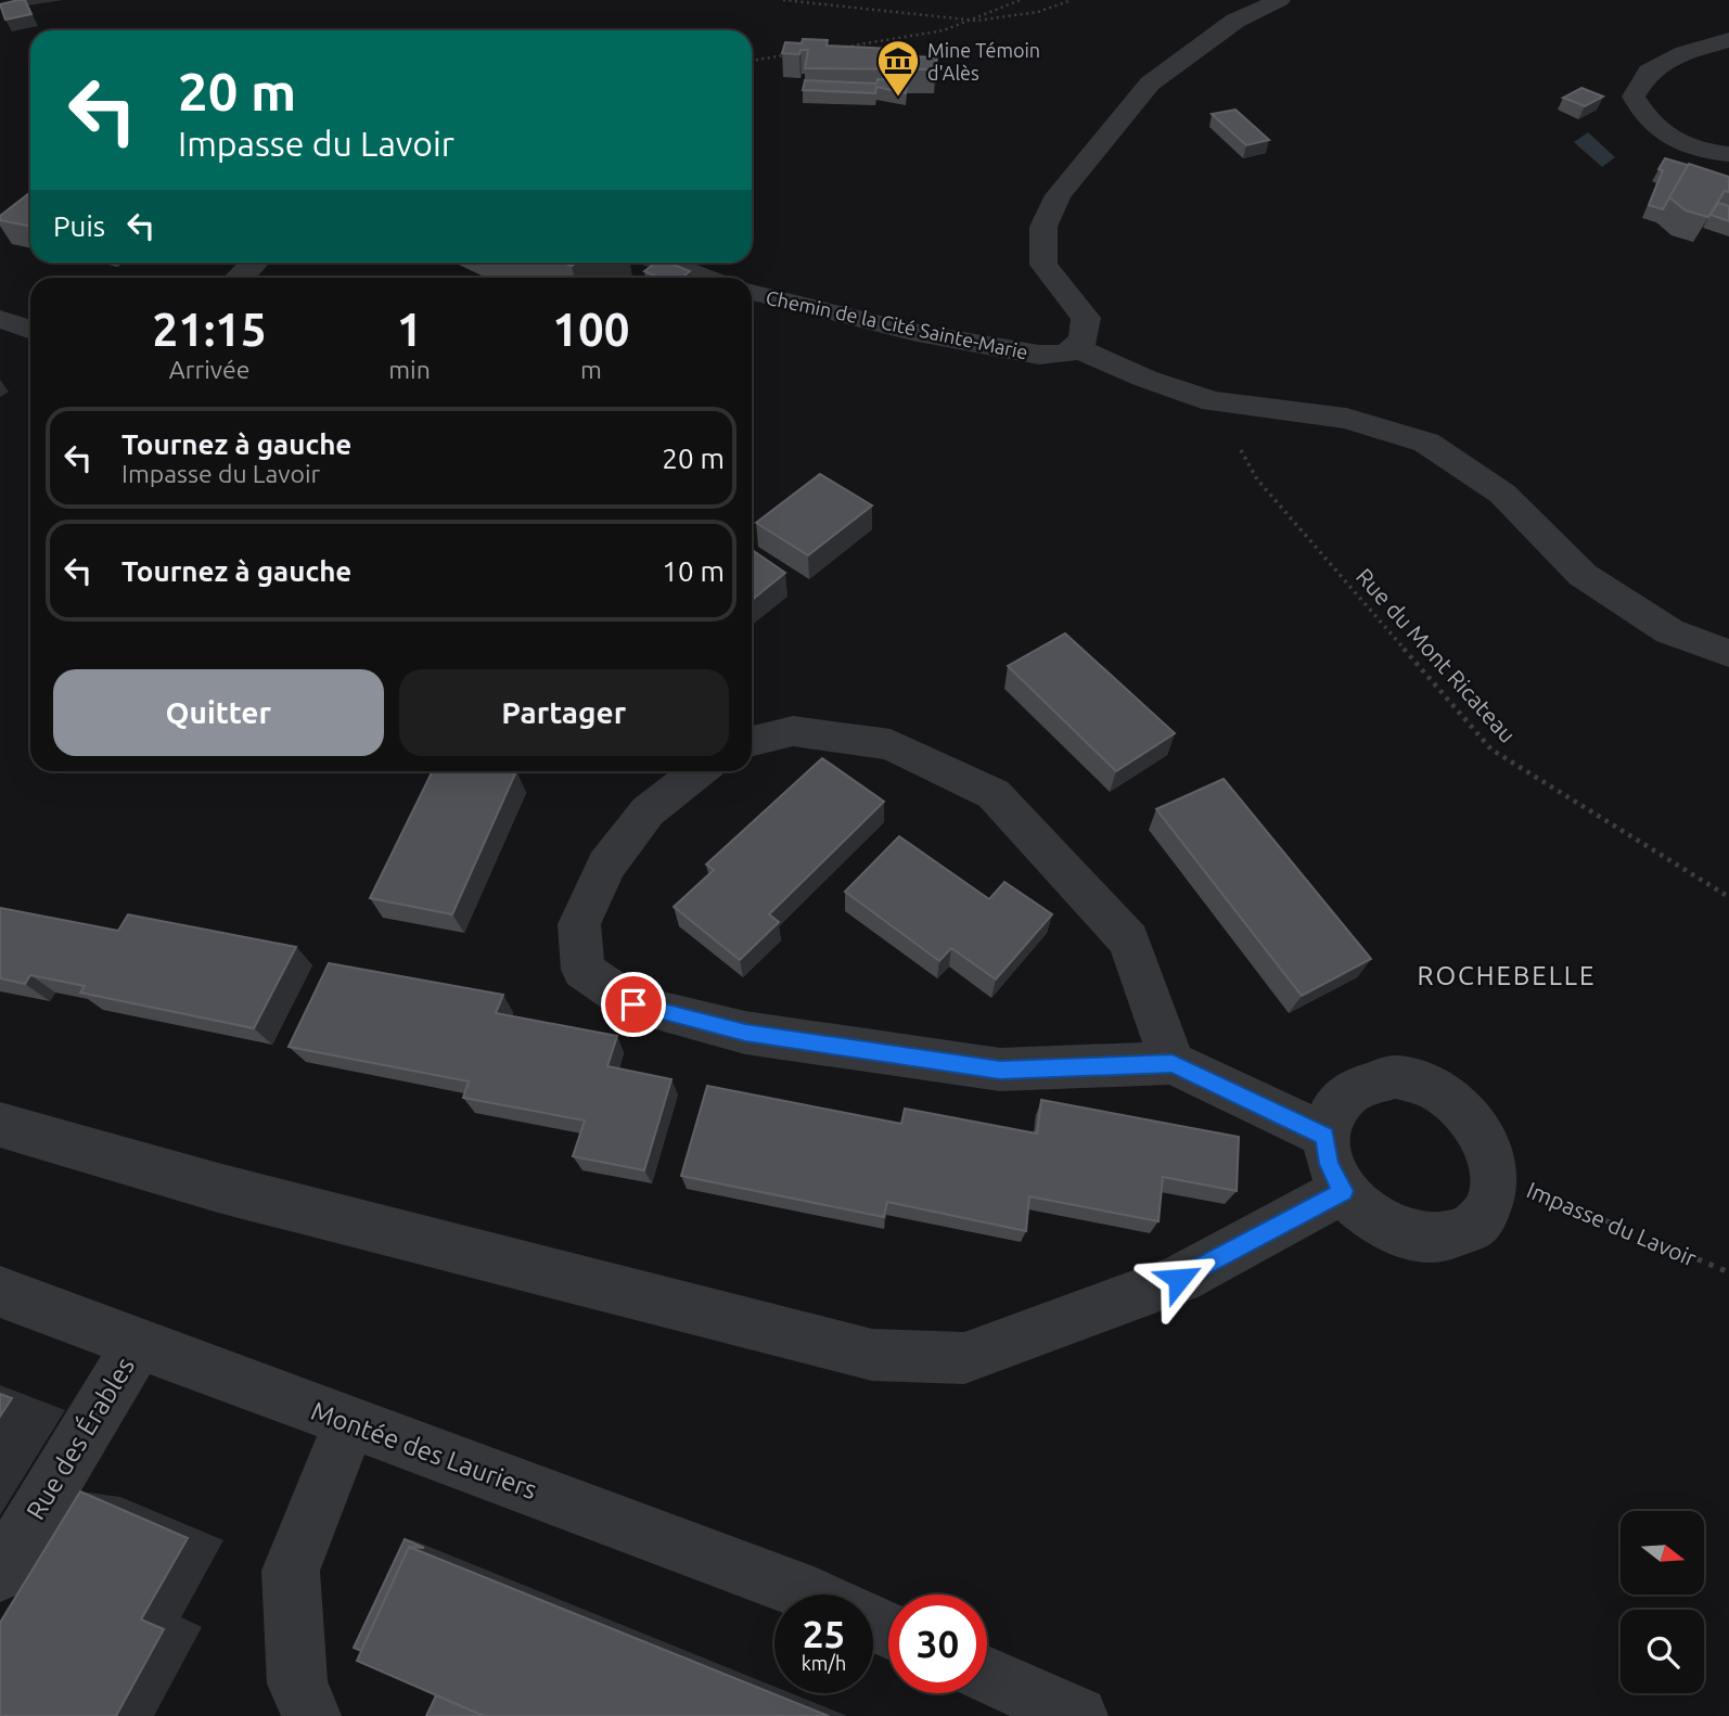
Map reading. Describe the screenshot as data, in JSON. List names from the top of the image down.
{
  "streets": {
    "street": [
      "Chemin de la Cité Sainte-Marie",
      "Impasse du Lavoir",
      "Rue des Érables",
      "Montée des Lauriers"
    ],
    "path": ["Rue du Mont Ricateau"]
  },
  "crossings": [
    ["Rue des Érables", "Montée des Lauriers"]
  ],
  "districts": ["ROCHEBELLE"],
  "places": {
    "museum": ["Mine Témoin d'Alès"]
  },
  "north": "right",
  "page": {
    "turn": ["20 m", "Impasse du Lavoir"],
    "then": "Puis",
    "eta": [
      "21:15",
      "Arrivée",
      "1",
      "min",
      "100",
      "m"
    ],
    "list": [
      {
        "name": "Tournez à gauche",
        "note": "Impasse du Lavoir",
        "value": "20 m"
      },
      {
        "name": "Tournez à gauche",
        "value": "10 m"
      }
    ],
    "buttons": ["Quitter", "Partager"],
    "speed": "25 km/h",
    "limit": "30"
  }
}
